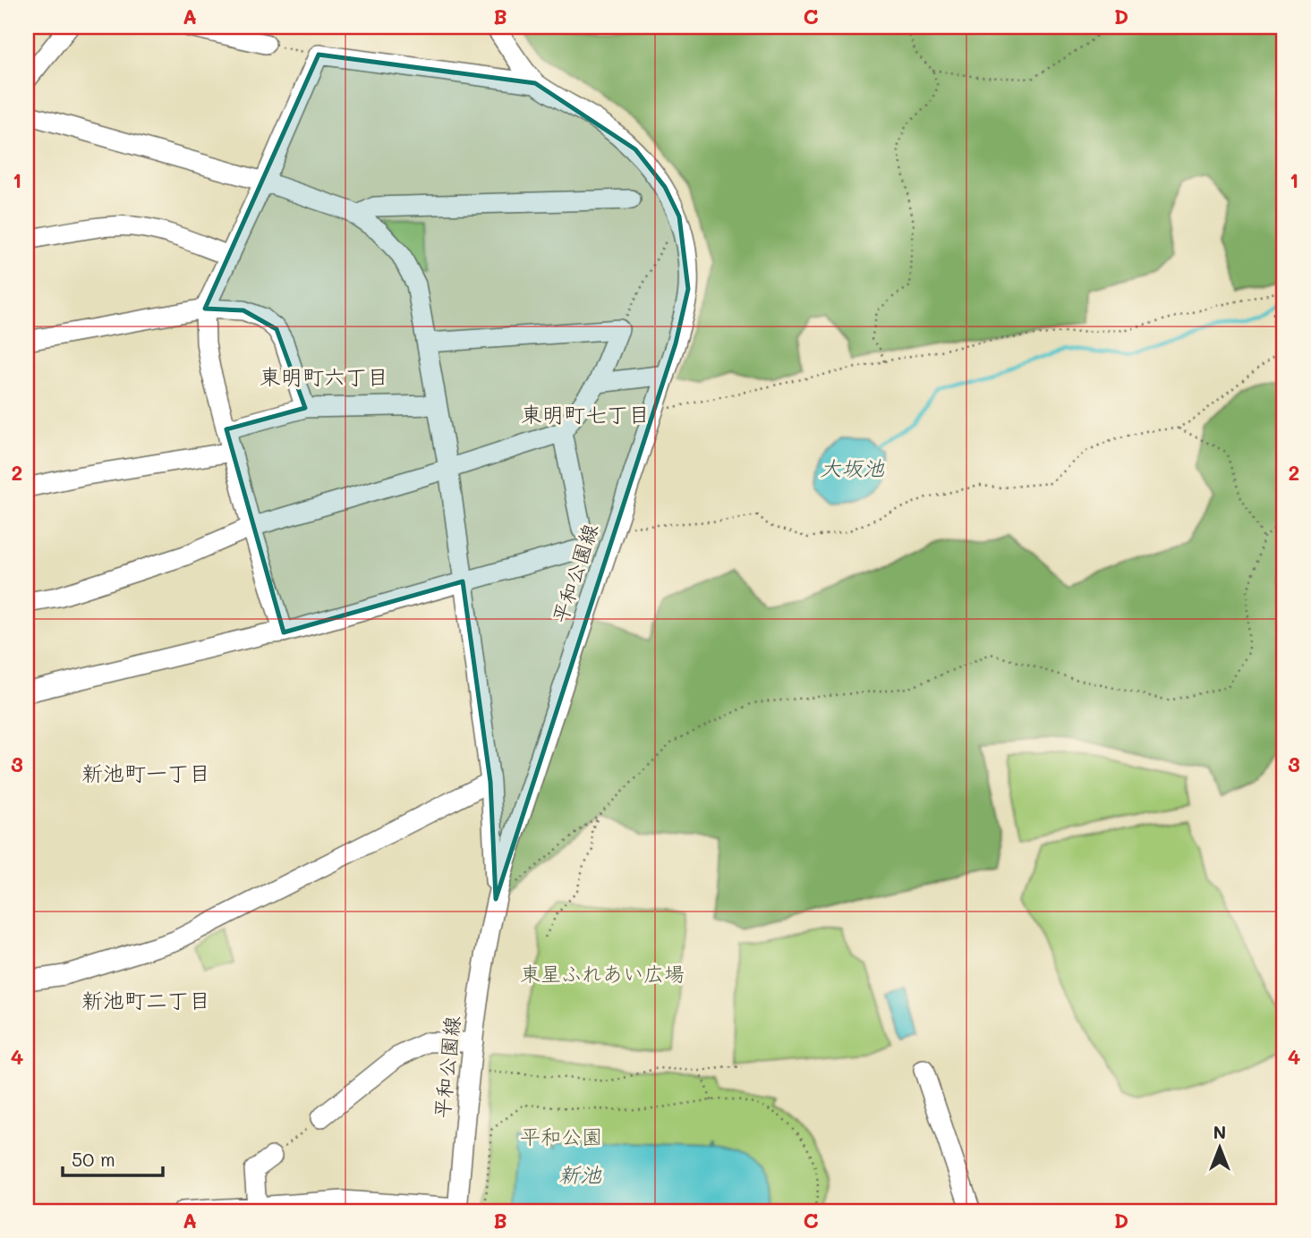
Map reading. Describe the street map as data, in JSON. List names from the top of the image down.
{
  "streets": {
    "street": ["平和公園線"]
  },
  "districts": [
    "東明町六丁目",
    "東明町七丁目",
    "新池町一丁目",
    "新池町二丁目"
  ],
  "water": ["大坂池", "新池"],
  "parks": ["東星ふれあい広場", "平和公園"],
  "scale_bar": "50 m",
  "north": "top",
  "grid": {
    "columns": [
      "A",
      "B",
      "C",
      "D"
    ],
    "rows": [
      "1",
      "2",
      "3",
      "4"
    ]
  }
}
